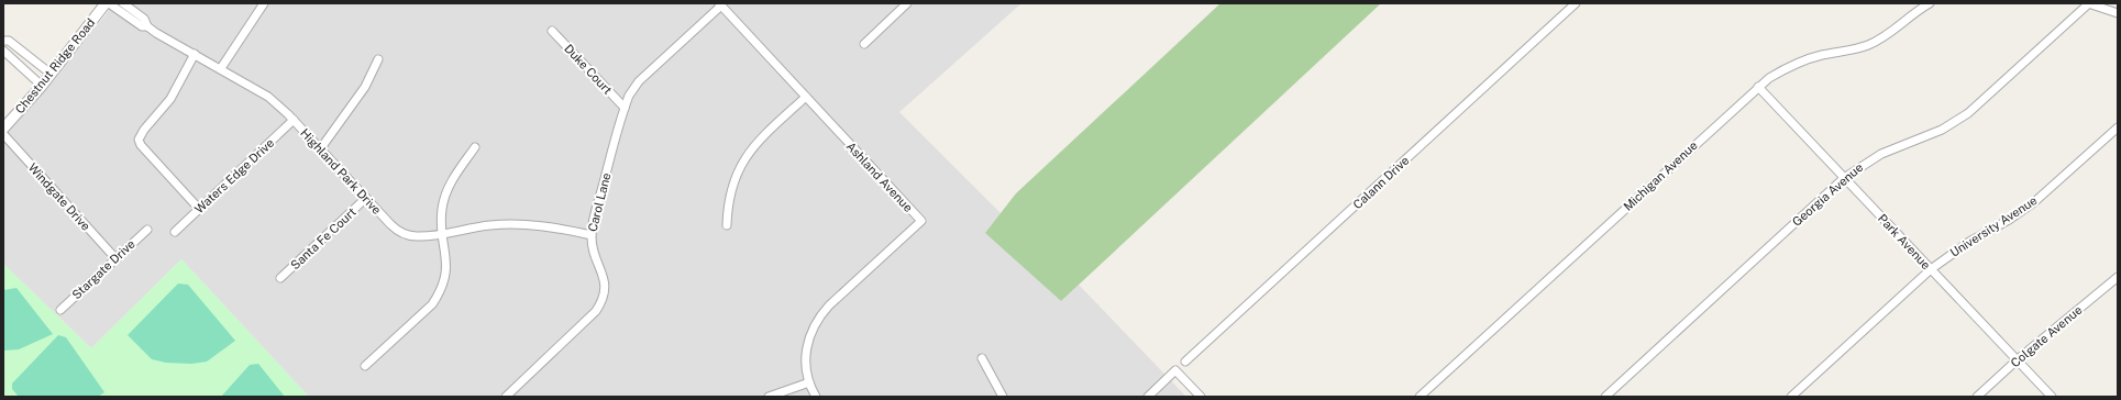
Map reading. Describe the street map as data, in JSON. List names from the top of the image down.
{
  "streets": {
    "street": [
      "Chestnut Ridge Road",
      "Duke Court",
      "Highland Park Drive",
      "Waters Edge Drive",
      "Michigan Avenue",
      "Ashland Avenue",
      "Calann Drive",
      "Georgia Avenue",
      "Windgate Drive",
      "Carol Lane",
      "University Avenue",
      "Santa Fe Court",
      "Park Avenue",
      "Stargate Drive",
      "Colgate Avenue"
    ]
  },
  "crossings": [
    ["Duke Court", "Carol Lane"],
    ["Highland Park Drive", "Waters Edge Drive"],
    ["Highland Park Drive", "Carol Lane"],
    ["Highland Park Drive", "Santa Fe Court"],
    ["Michigan Avenue", "Park Avenue"],
    ["Ashland Avenue", "Carol Lane"],
    ["Georgia Avenue", "Park Avenue"],
    ["Windgate Drive", "Stargate Drive"],
    ["University Avenue", "Park Avenue"],
    ["Park Avenue", "Colgate Avenue"]
  ]
}
